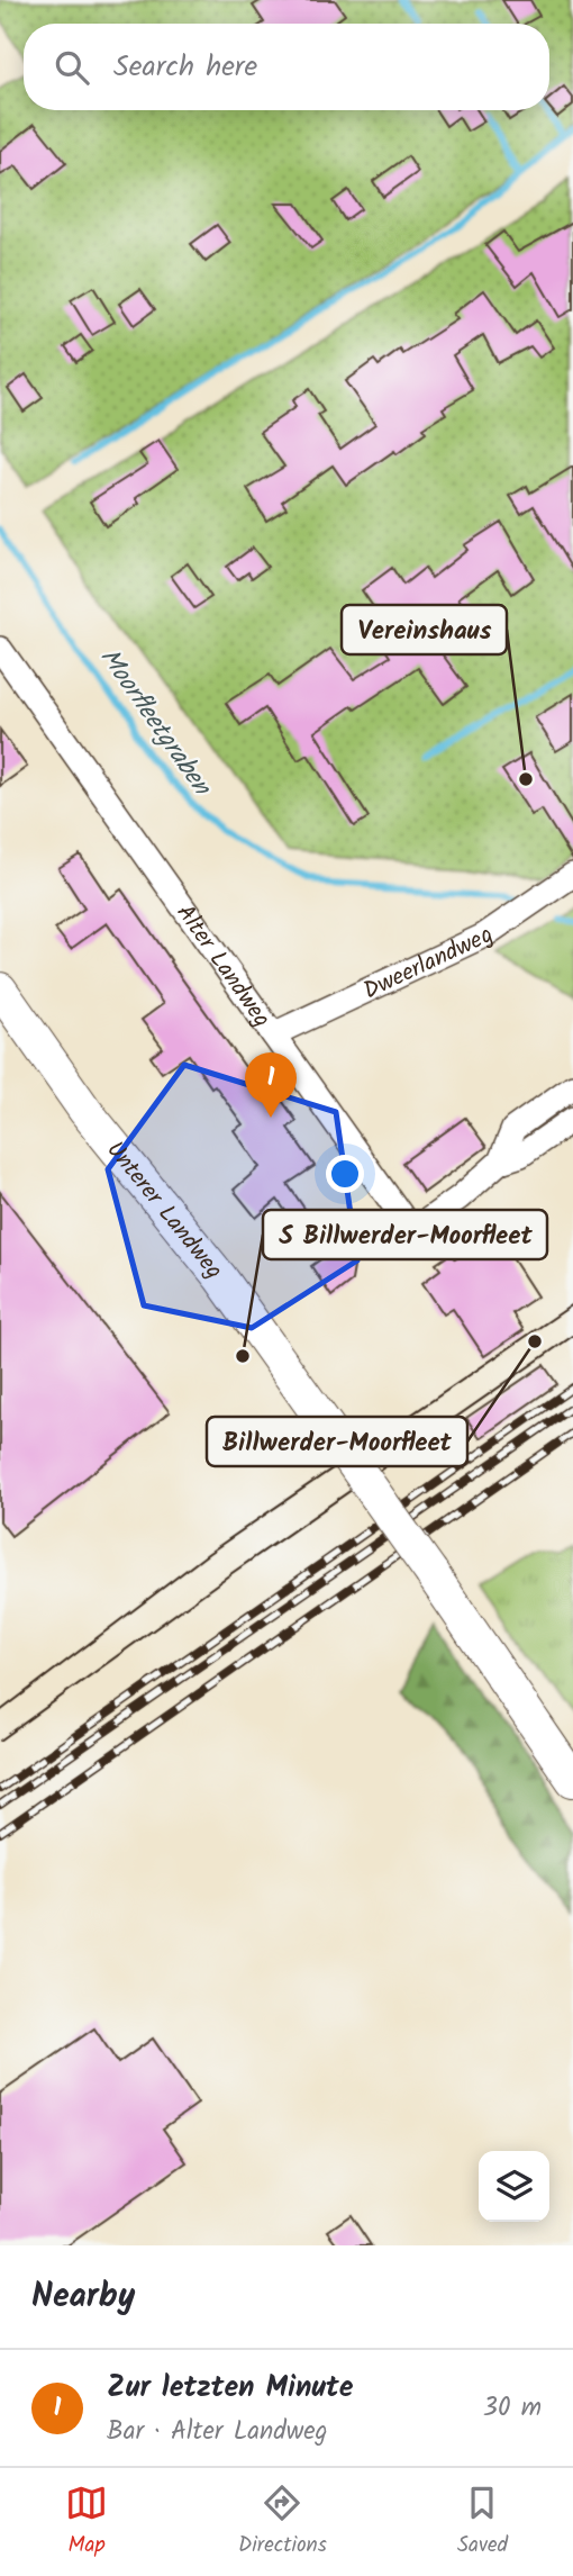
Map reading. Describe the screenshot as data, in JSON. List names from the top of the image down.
{
  "streets": {
    "main road": ["Unterer Landweg"],
    "street": ["Dweerlandweg", "Alter Landweg"]
  },
  "crossings": [
    ["Dweerlandweg", "Alter Landweg"]
  ],
  "water": ["Moorfleetgraben"],
  "places": ["Vereinshaus", "Billwerder-Moorfleet", "S Billwerder-Moorfleet"],
  "page": {
    "search": "Search here",
    "pins": "1",
    "heading": "Nearby",
    "list": [
      {
        "mark": "1",
        "name": "Zur letzten Minute",
        "note": "Bar · Alter Landweg",
        "value": "30 m"
      }
    ],
    "nav": ["Map", "Directions", "Saved"]
  }
}
